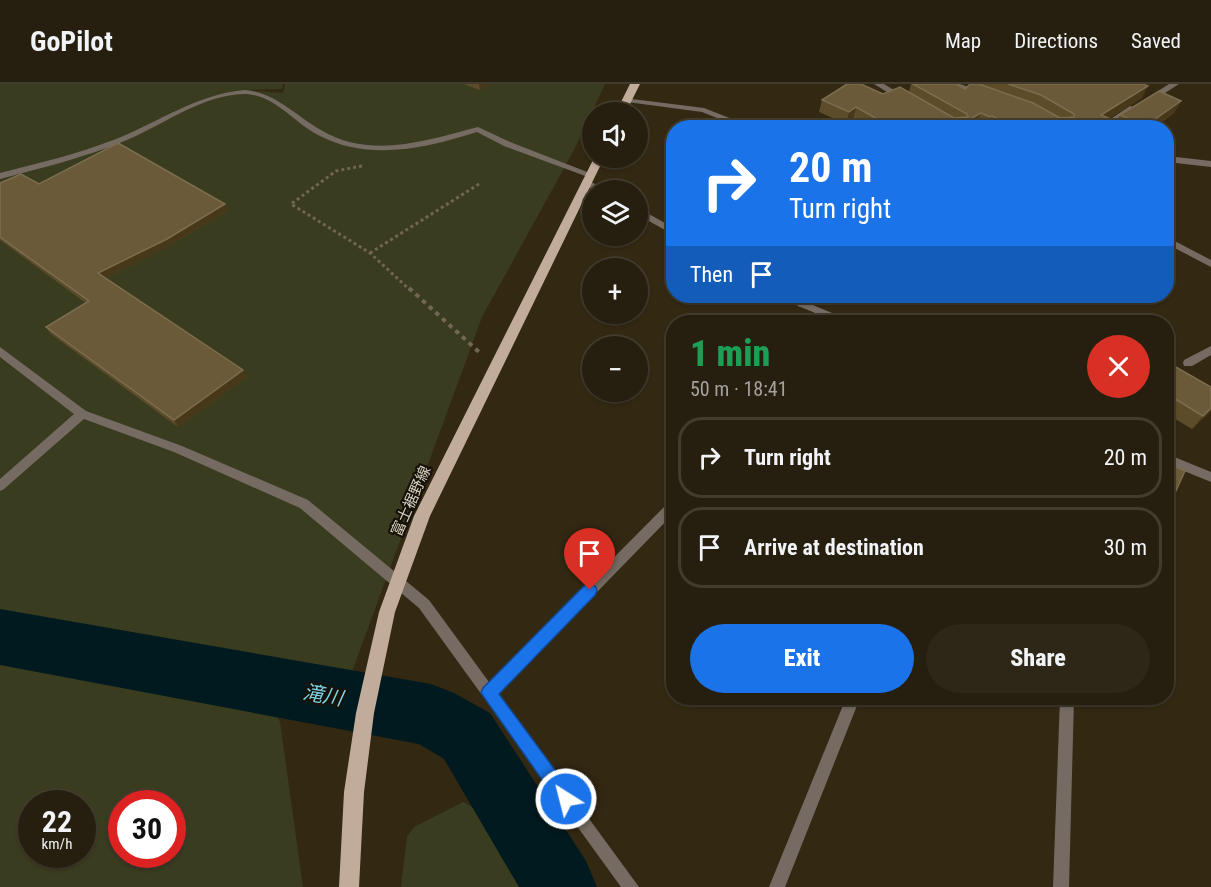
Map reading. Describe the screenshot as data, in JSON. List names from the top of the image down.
{
  "streets": {
    "main road": ["富士裾野線"]
  },
  "water": ["滝川"],
  "page": {
    "header": "GoPilot",
    "nav": ["Map", "Directions", "Saved"],
    "map_buttons": ["+", "−"],
    "turn": ["20 m", "Turn right"],
    "then": "Then",
    "heading": ["1 min", "50 m · 18:41"],
    "list": [
      {
        "name": "Turn right",
        "value": "20 m"
      },
      {
        "name": "Arrive at destination",
        "value": "30 m"
      }
    ],
    "buttons": ["Exit", "Share"],
    "speed": "22 km/h",
    "limit": "30"
  }
}
